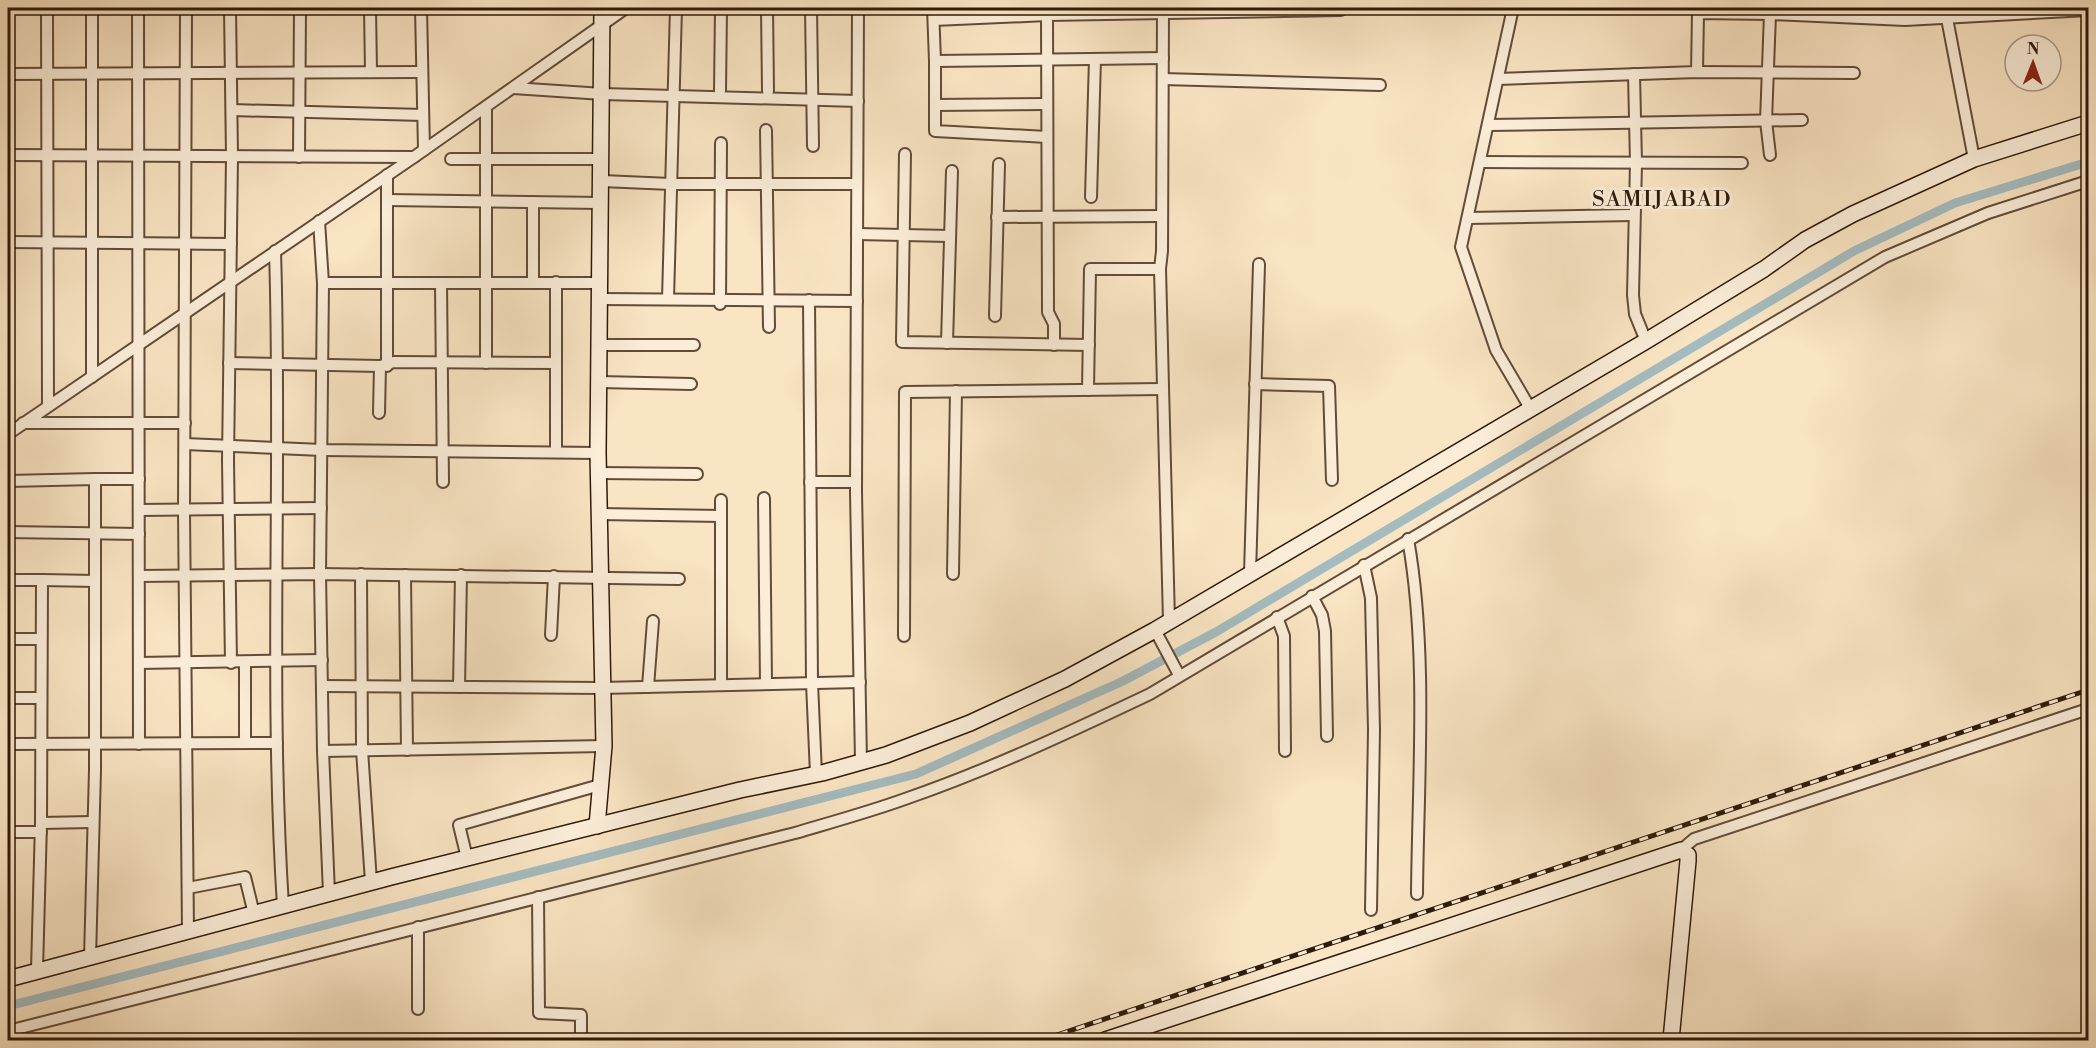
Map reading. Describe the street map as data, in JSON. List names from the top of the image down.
{
  "districts": ["SAMIJABAD"],
  "north": "top"
}
